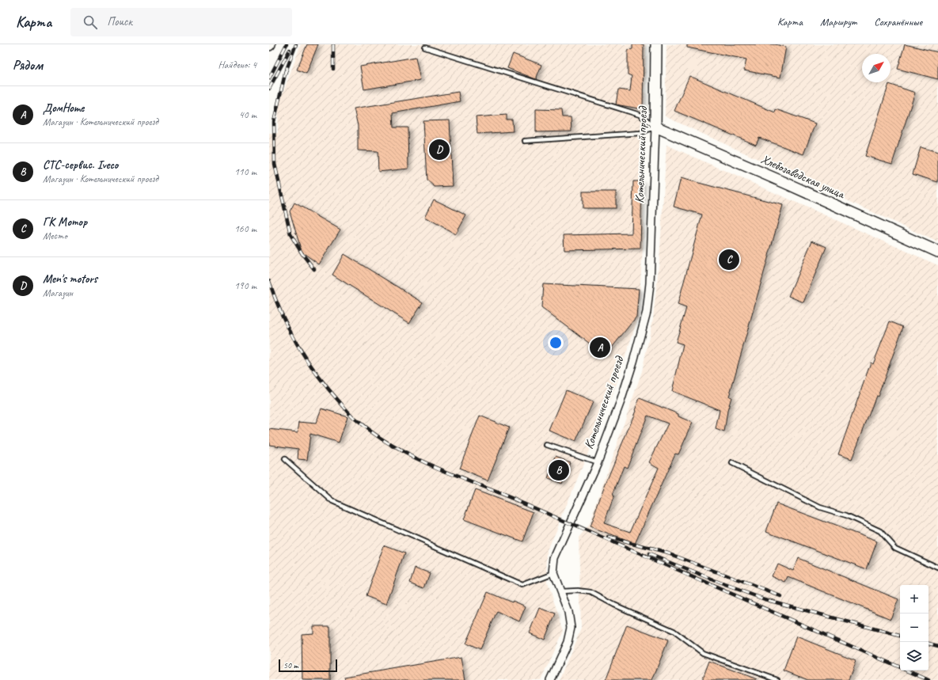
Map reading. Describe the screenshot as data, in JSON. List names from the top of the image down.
{
  "streets": {
    "street": ["Котельнический проезд", "Хлебозаводская улица"]
  },
  "crossings": [
    ["Котельнический проезд", "Хлебозаводская улица"]
  ],
  "scale_bar": "50 m",
  "north": "top right",
  "page": {
    "header": "Карта",
    "search": "Поиск",
    "nav": ["Карта", "Маршрут", "Сохранённые"],
    "heading": ["Рядом", "Найдено: 4"],
    "list": [
      {
        "mark": "A",
        "name": "ДомHome",
        "note": "Магазин · Котельнический проезд",
        "value": "40 m"
      },
      {
        "mark": "B",
        "name": "СТС-сервис. Iveco",
        "note": "Магазин · Котельнический проезд",
        "value": "110 m"
      },
      {
        "mark": "C",
        "name": "ГК Мотор",
        "note": "Место",
        "value": "160 m"
      },
      {
        "mark": "D",
        "name": "Men's motors",
        "note": "Магазин",
        "value": "190 m"
      }
    ],
    "pins": [
      "D",
      "C",
      "A",
      "B"
    ],
    "map_buttons": ["+", "−"],
    "scale": "50 m"
  }
}
